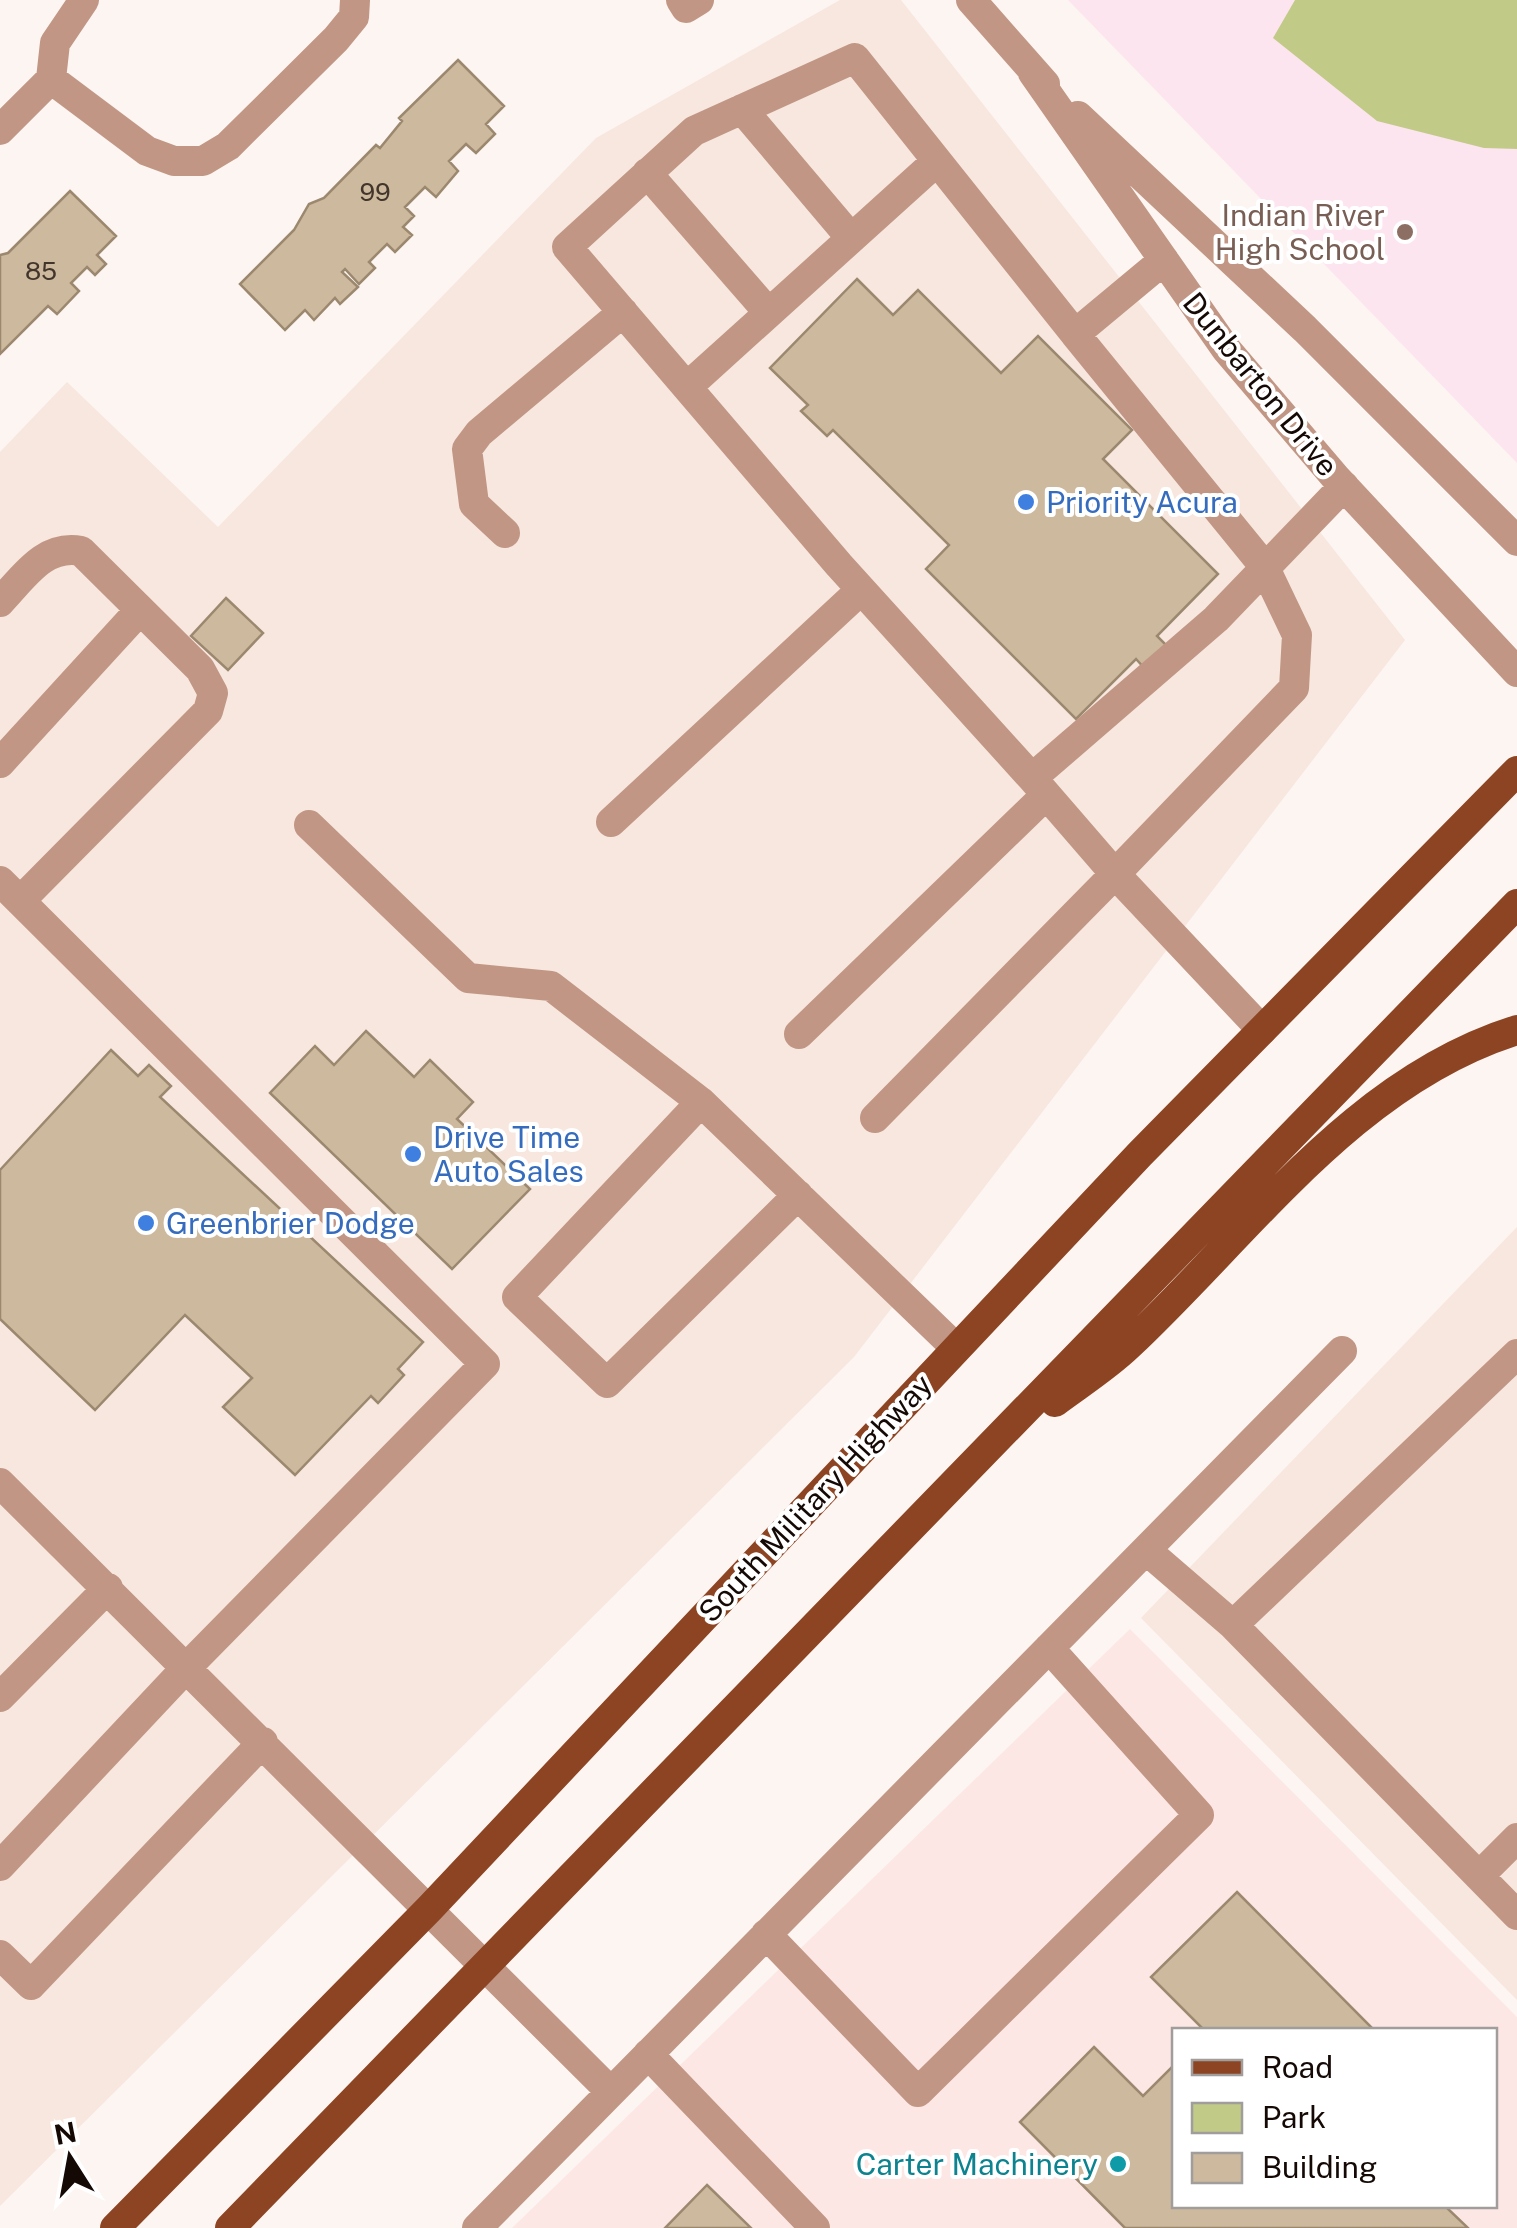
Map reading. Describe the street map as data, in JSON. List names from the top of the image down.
{
  "streets": {
    "main road": ["South Military Highway"],
    "street": ["Dunbarton Drive"]
  },
  "places": [
    "Indian River High School",
    "Priority Acura",
    "Drive Time Auto Sales",
    "Greenbrier Dodge",
    "Carter Machinery"
  ],
  "house_numbers": ["99", "85"],
  "legend": ["Road", "Park", "Building"],
  "north": "top"
}
